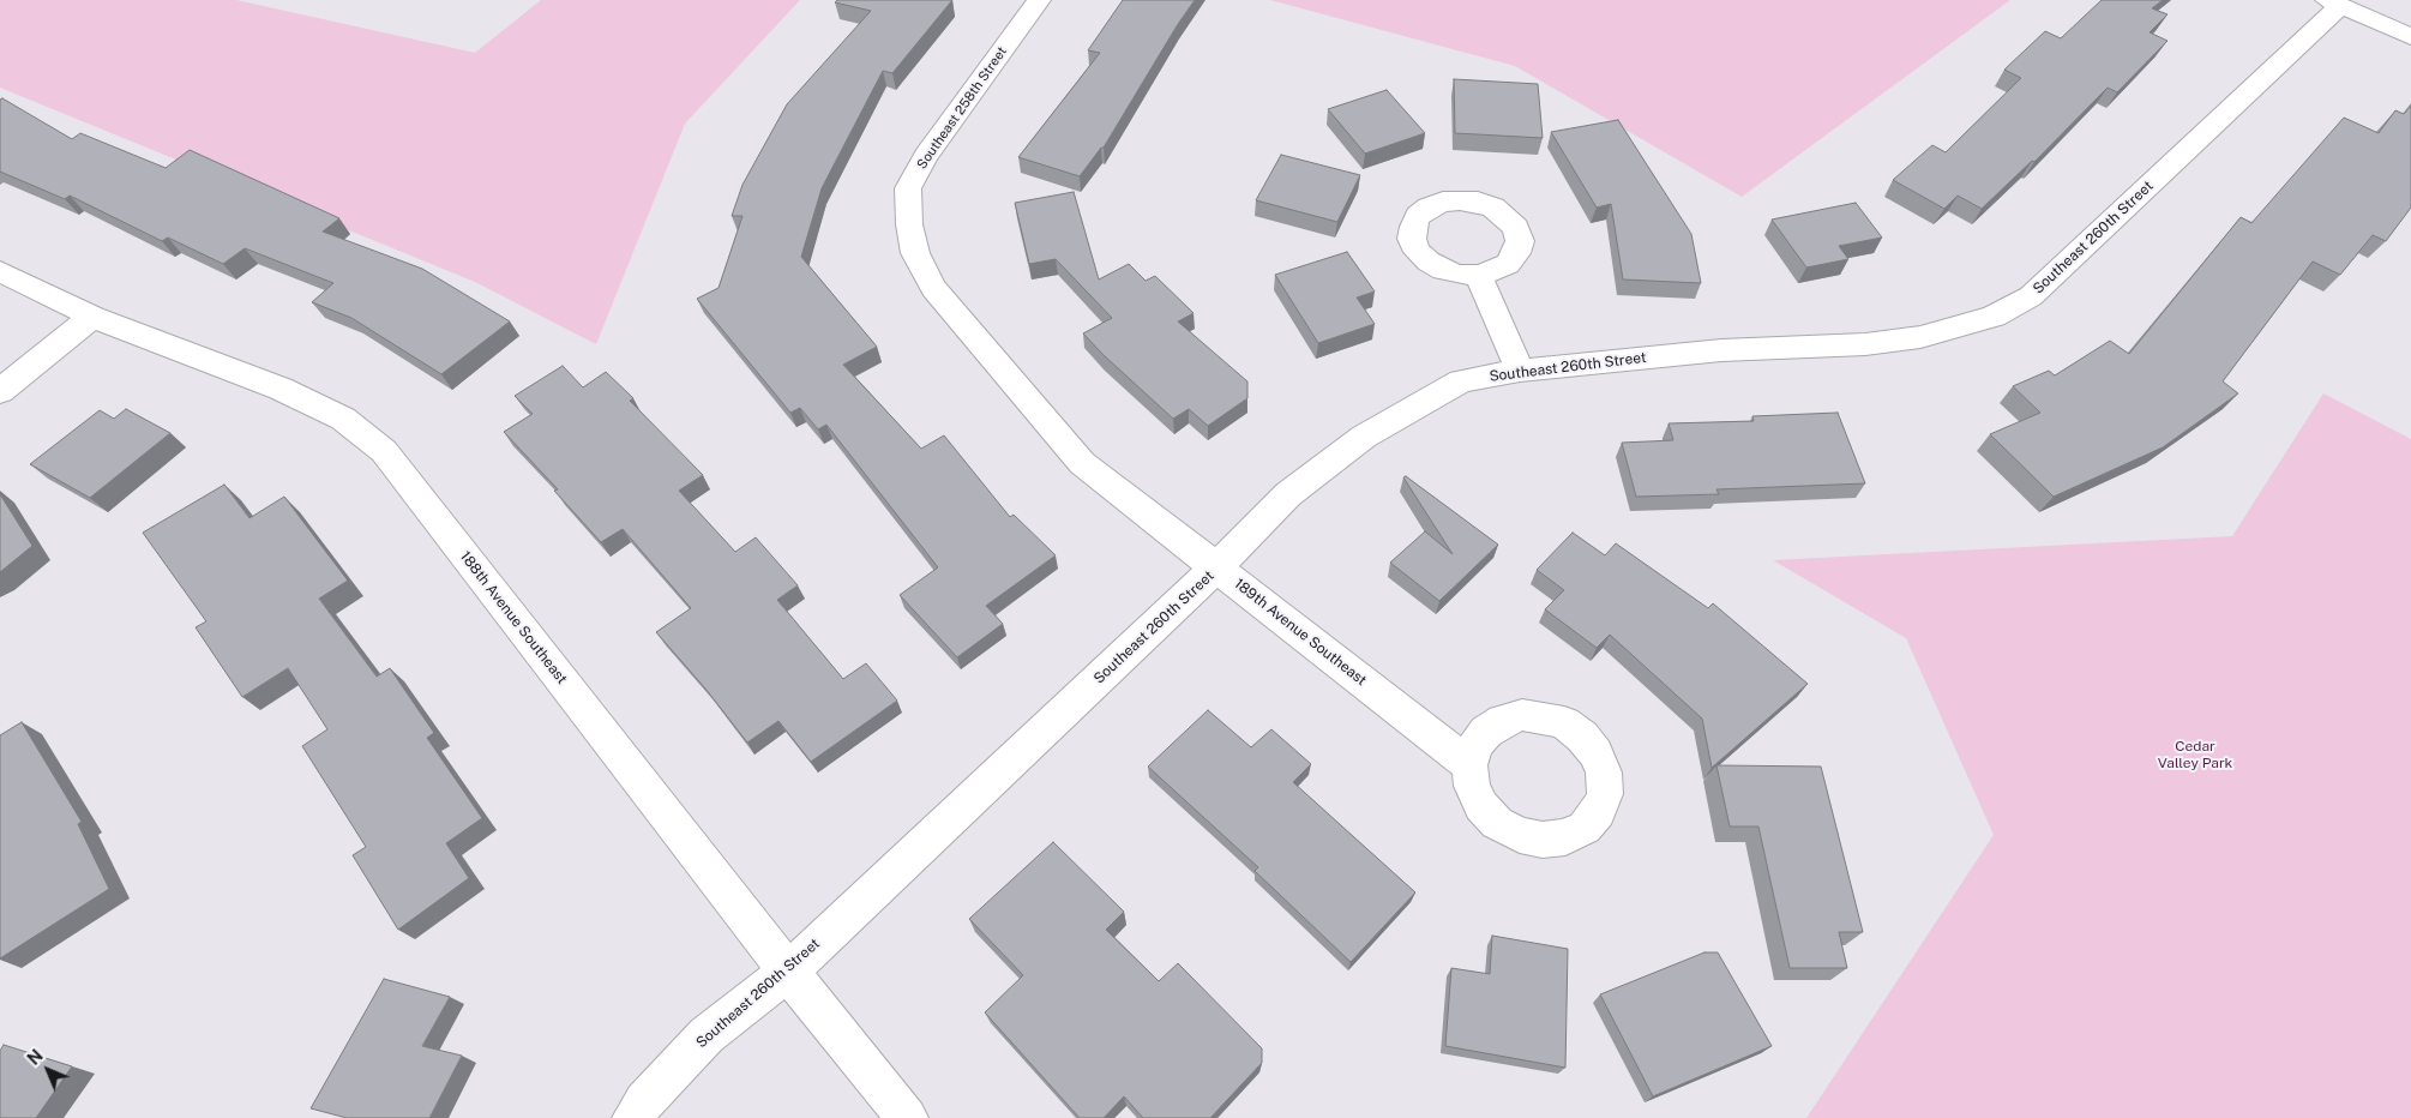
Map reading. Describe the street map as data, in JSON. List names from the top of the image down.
{
  "streets": {
    "street": [
      "Southeast 258th Street",
      "Southeast 260th Street",
      "188th Avenue Southeast",
      "189th Avenue Southeast"
    ]
  },
  "crossings": [
    ["Southeast 258th Street", "189th Avenue Southeast"],
    ["Southeast 260th Street", "188th Avenue Southeast"],
    ["Southeast 260th Street", "189th Avenue Southeast"]
  ],
  "parks": ["Cedar Valley Park"],
  "north": "top left"
}
